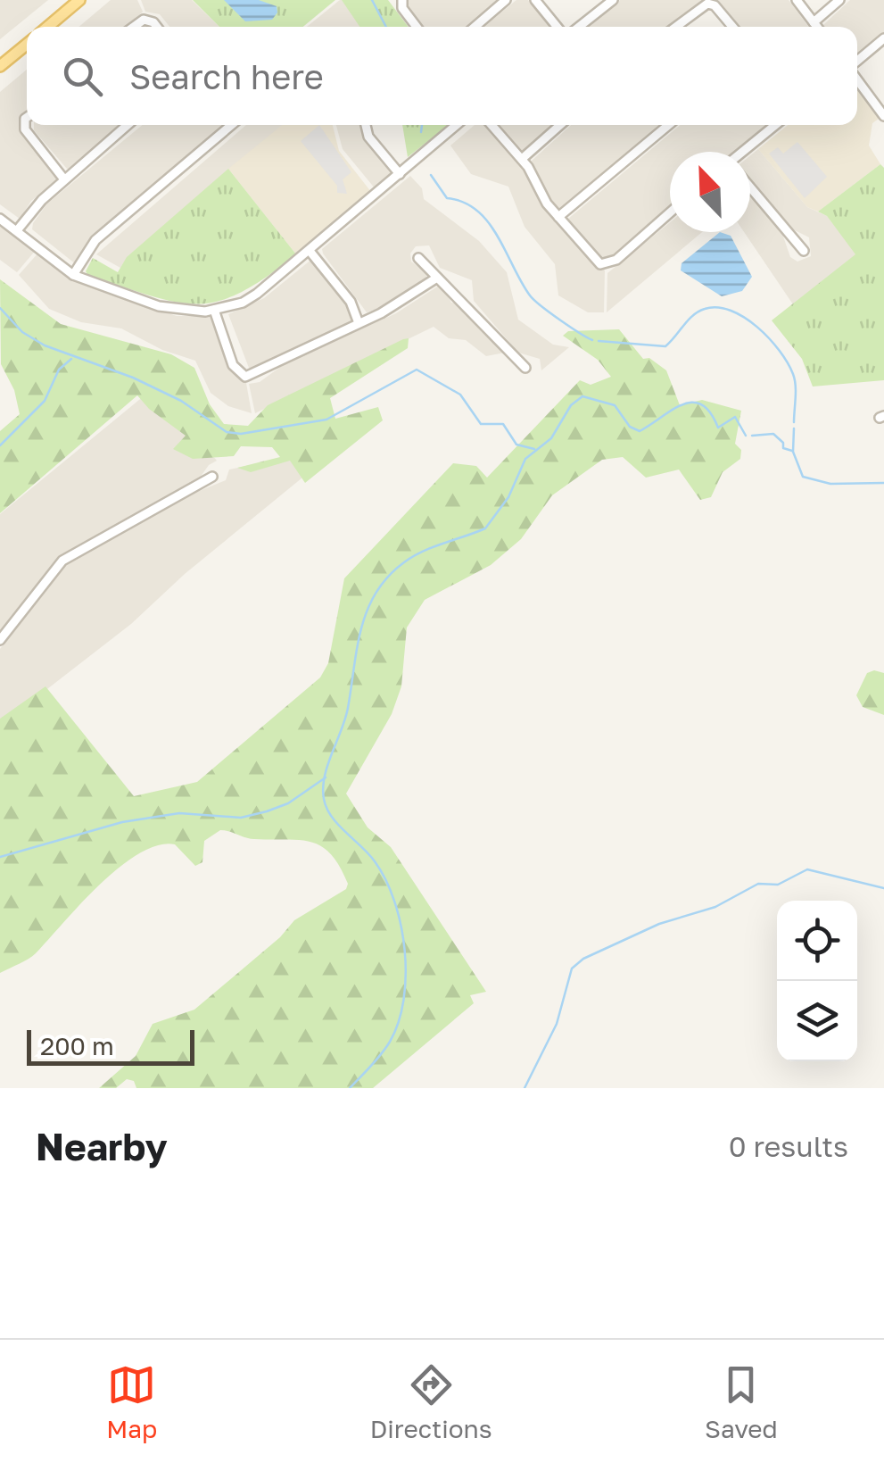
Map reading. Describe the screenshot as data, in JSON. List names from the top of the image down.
{
  "scale_bar": "200 m",
  "north": "top left",
  "page": {
    "search": "Search here",
    "scale": "200 m",
    "heading": ["Nearby", "0 results"],
    "nav": ["Map", "Directions", "Saved"]
  }
}
